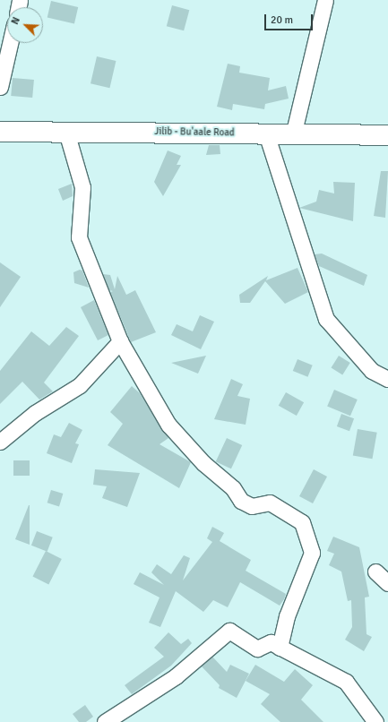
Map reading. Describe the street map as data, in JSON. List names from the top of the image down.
{
  "streets": {
    "main road": ["Jilib - Bu'aale Road"]
  },
  "scale_bar": "20 m",
  "north": "top left"
}
